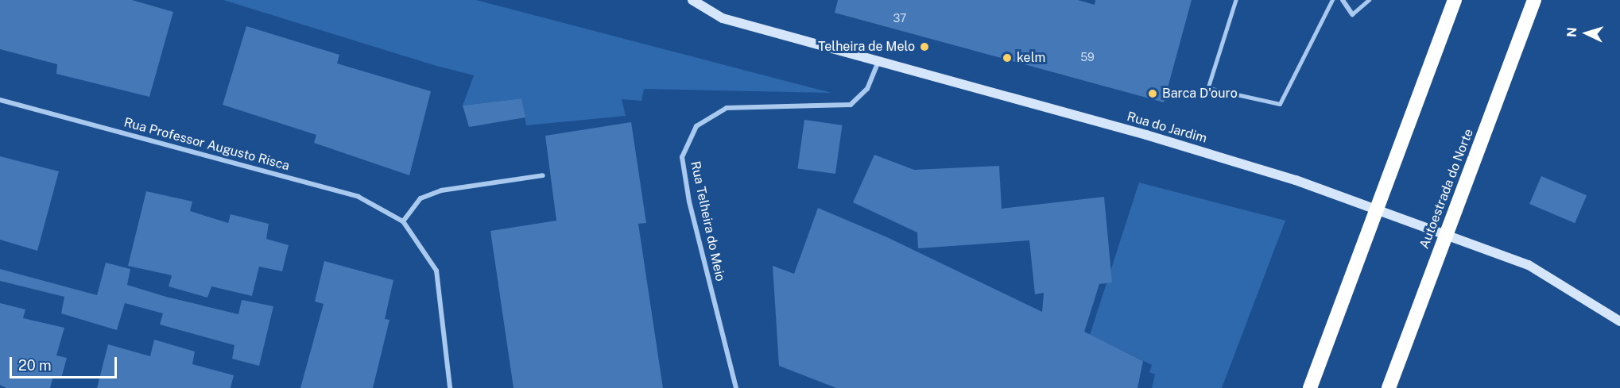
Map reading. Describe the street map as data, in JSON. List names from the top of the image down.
{
  "streets": {
    "highway": ["Autoestrada do Norte"],
    "main road": ["Rua do Jardim"],
    "street": ["Rua Professor Augusto Risca", "Rua Telheira do Meio"]
  },
  "crossings": [
    ["Rua do Jardim", "Rua Telheira do Meio"]
  ],
  "places": ["Telheira de Melo", "kelm", "Barca D'ouro"],
  "house_numbers": ["37", "59"],
  "scale_bar": "20 m",
  "north": "left"
}
